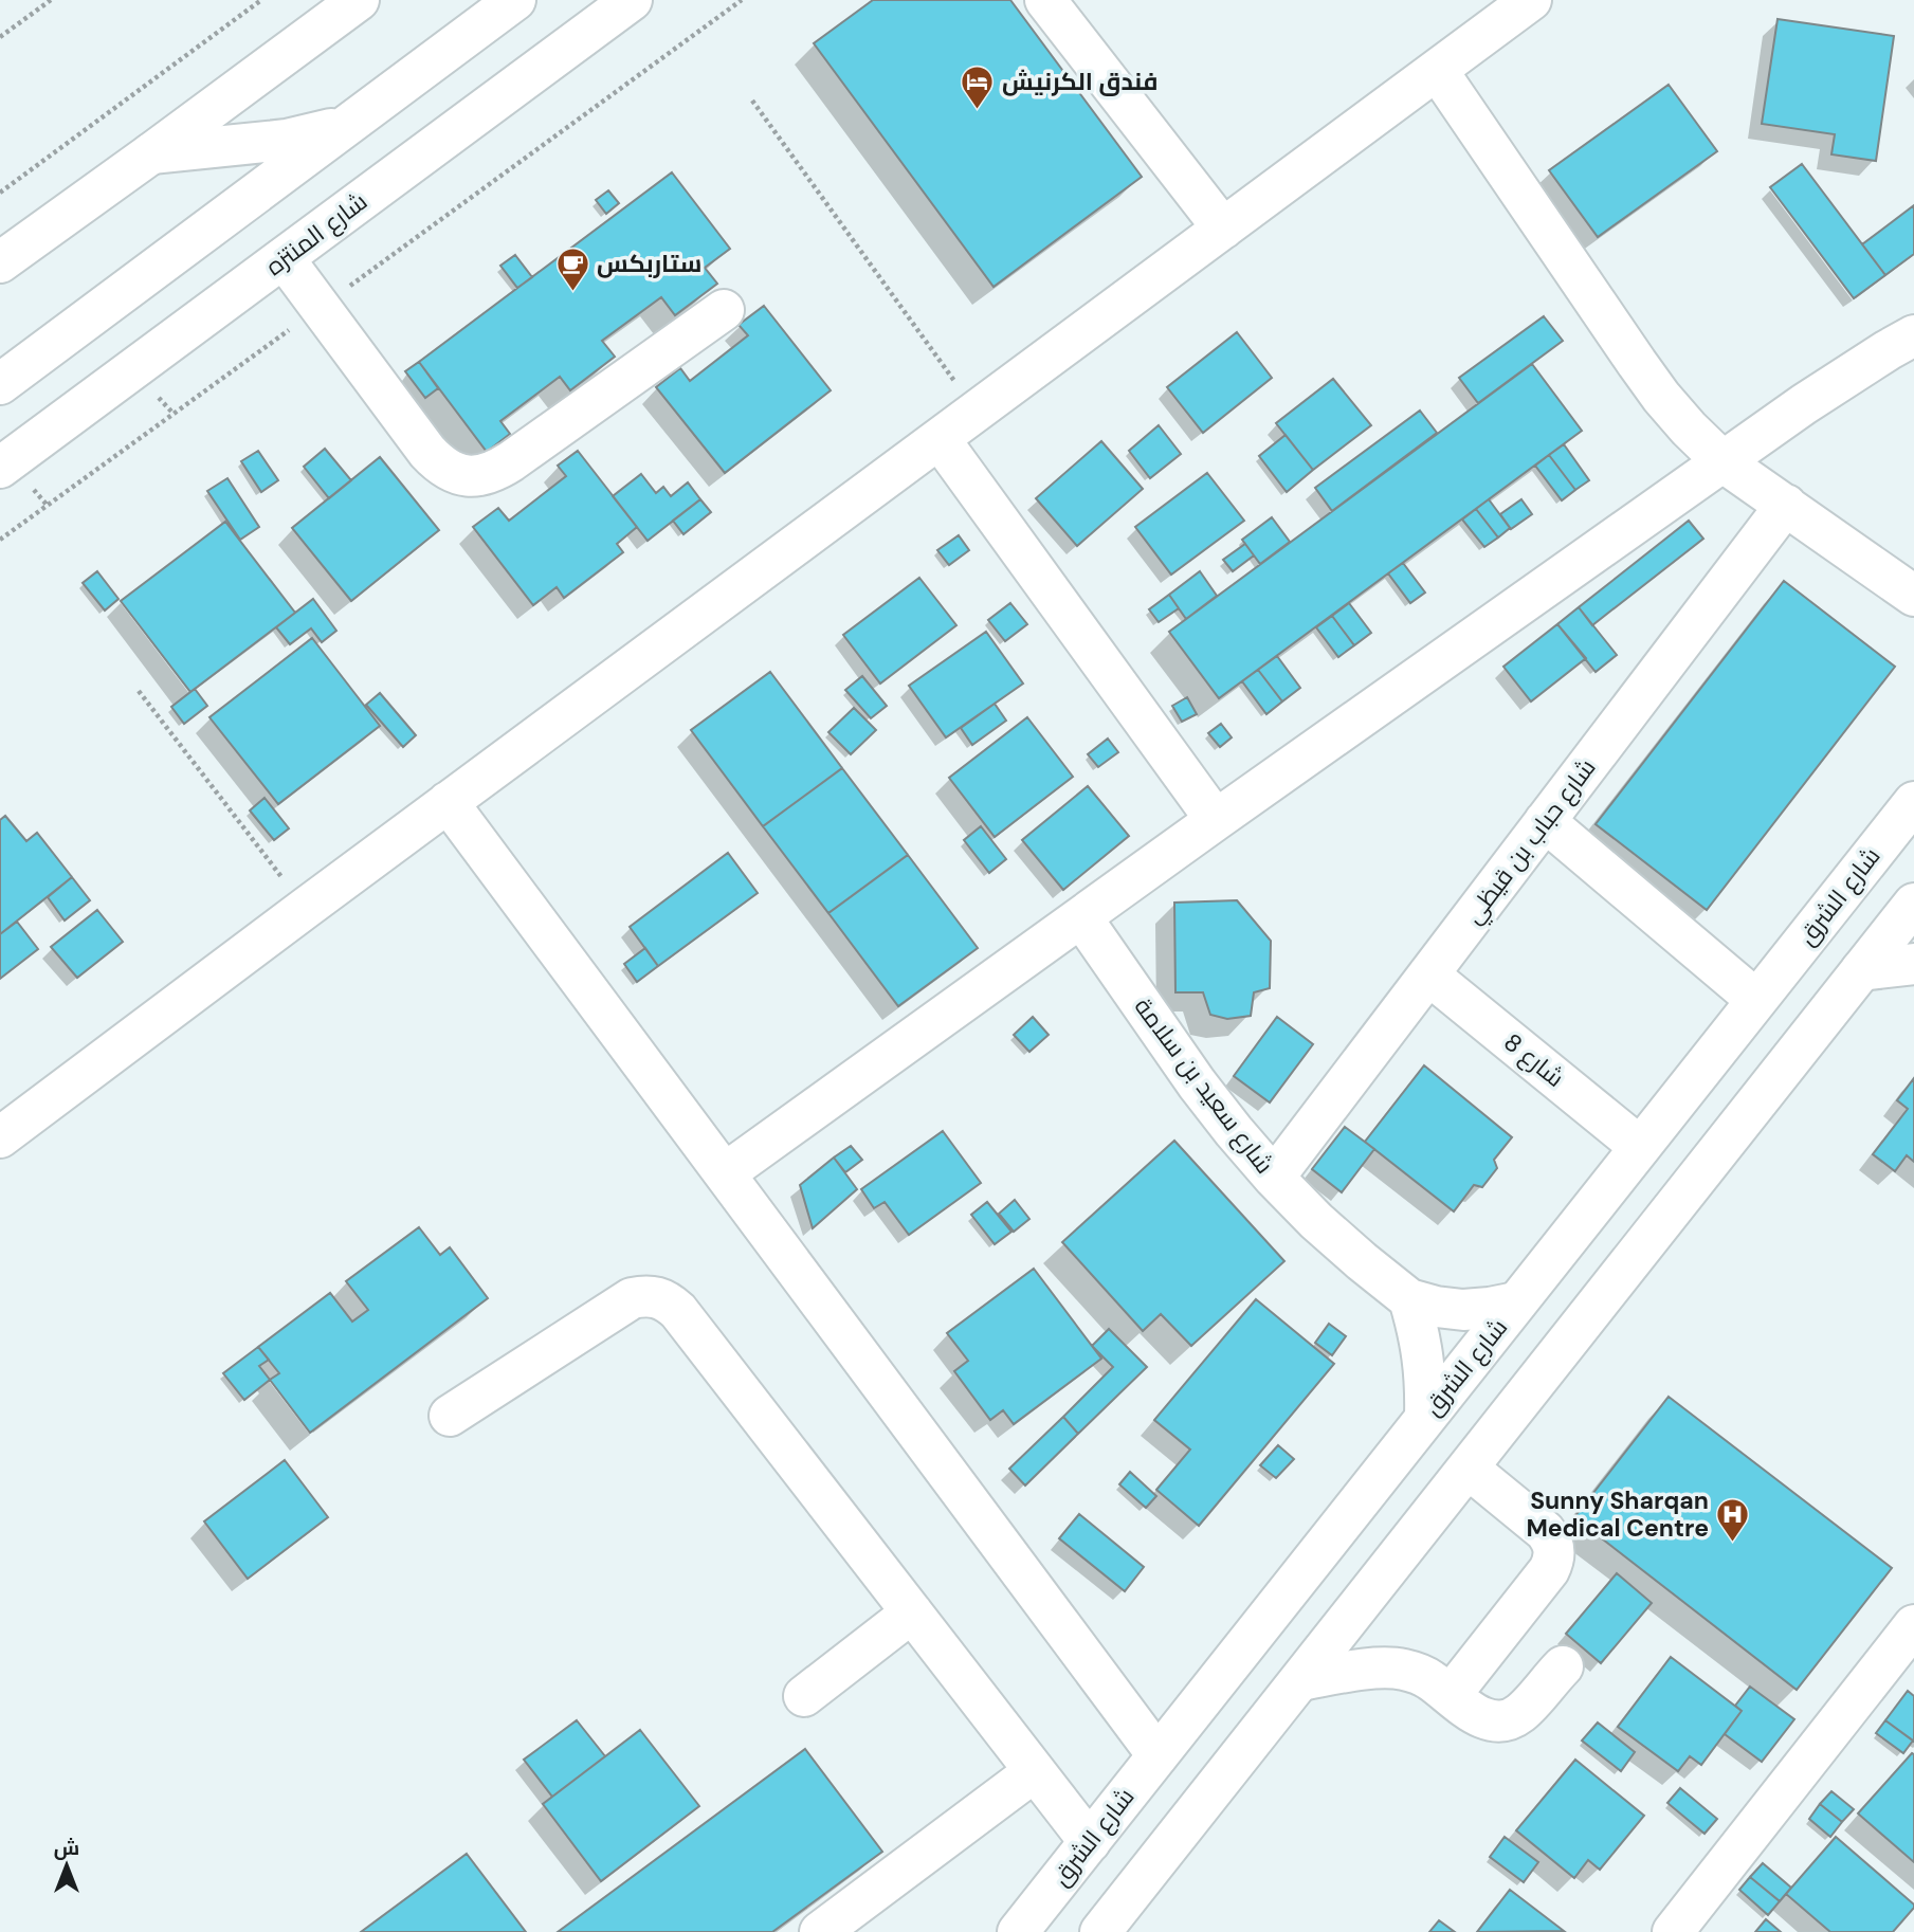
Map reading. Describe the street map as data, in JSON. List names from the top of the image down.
{
  "streets": {
    "street": [
      "شارع المنتزه",
      "شارع حباب بن قيظي",
      "شارع الشرق",
      "شارع 8",
      "شارع سعيد بن سلامة"
    ]
  },
  "crossings": [
    ["شارع حباب بن قيظي", "شارع 8"],
    ["شارع حباب بن قيظي", "شارع سعيد بن سلامة"],
    ["شارع الشرق", "شارع 8"],
    ["شارع الشرق", "شارع سعيد بن سلامة"]
  ],
  "places": {
    "hotel": ["فندق الكرنيش"],
    "cafe": ["ستاربكس"],
    "hospital": ["Sunny Sharqan Medical Centre"]
  },
  "north": "top"
}
